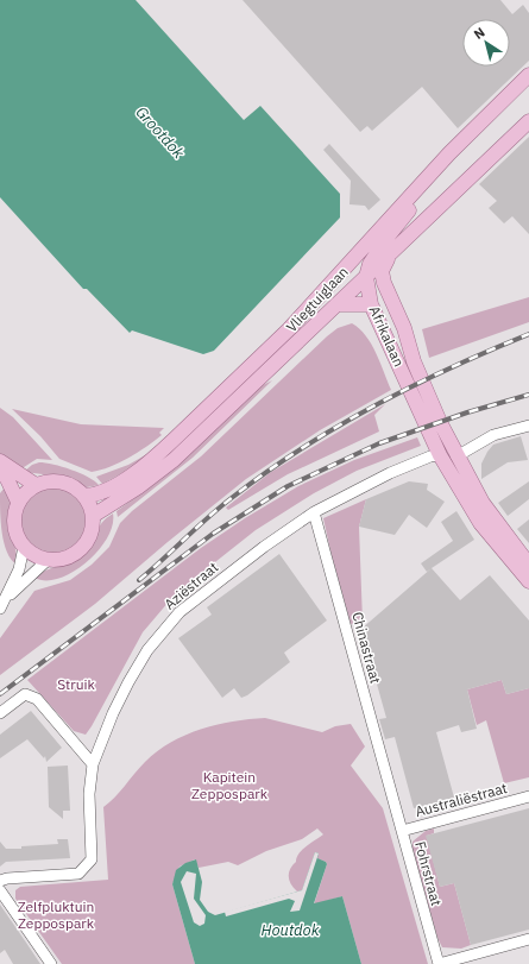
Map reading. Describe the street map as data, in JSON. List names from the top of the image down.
{
  "streets": {
    "main road": ["Vliegtuiglaan", "Afrikalaan"],
    "street": [
      "Aziëstraat",
      "Chinastraat",
      "Australiëstraat",
      "Fohrstraat"
    ]
  },
  "crossings": [
    ["Vliegtuiglaan", "Afrikalaan"],
    ["Afrikalaan", "Aziëstraat"],
    ["Aziëstraat", "Chinastraat"],
    ["Chinastraat", "Fohrstraat"],
    ["Australiëstraat", "Fohrstraat"]
  ],
  "water": ["Grootdok", "Houtdok"],
  "parks": ["Struik", "Kapitein Zeppospark", "Zelfpluktuin Zeppospark"],
  "north": "top left"
}
